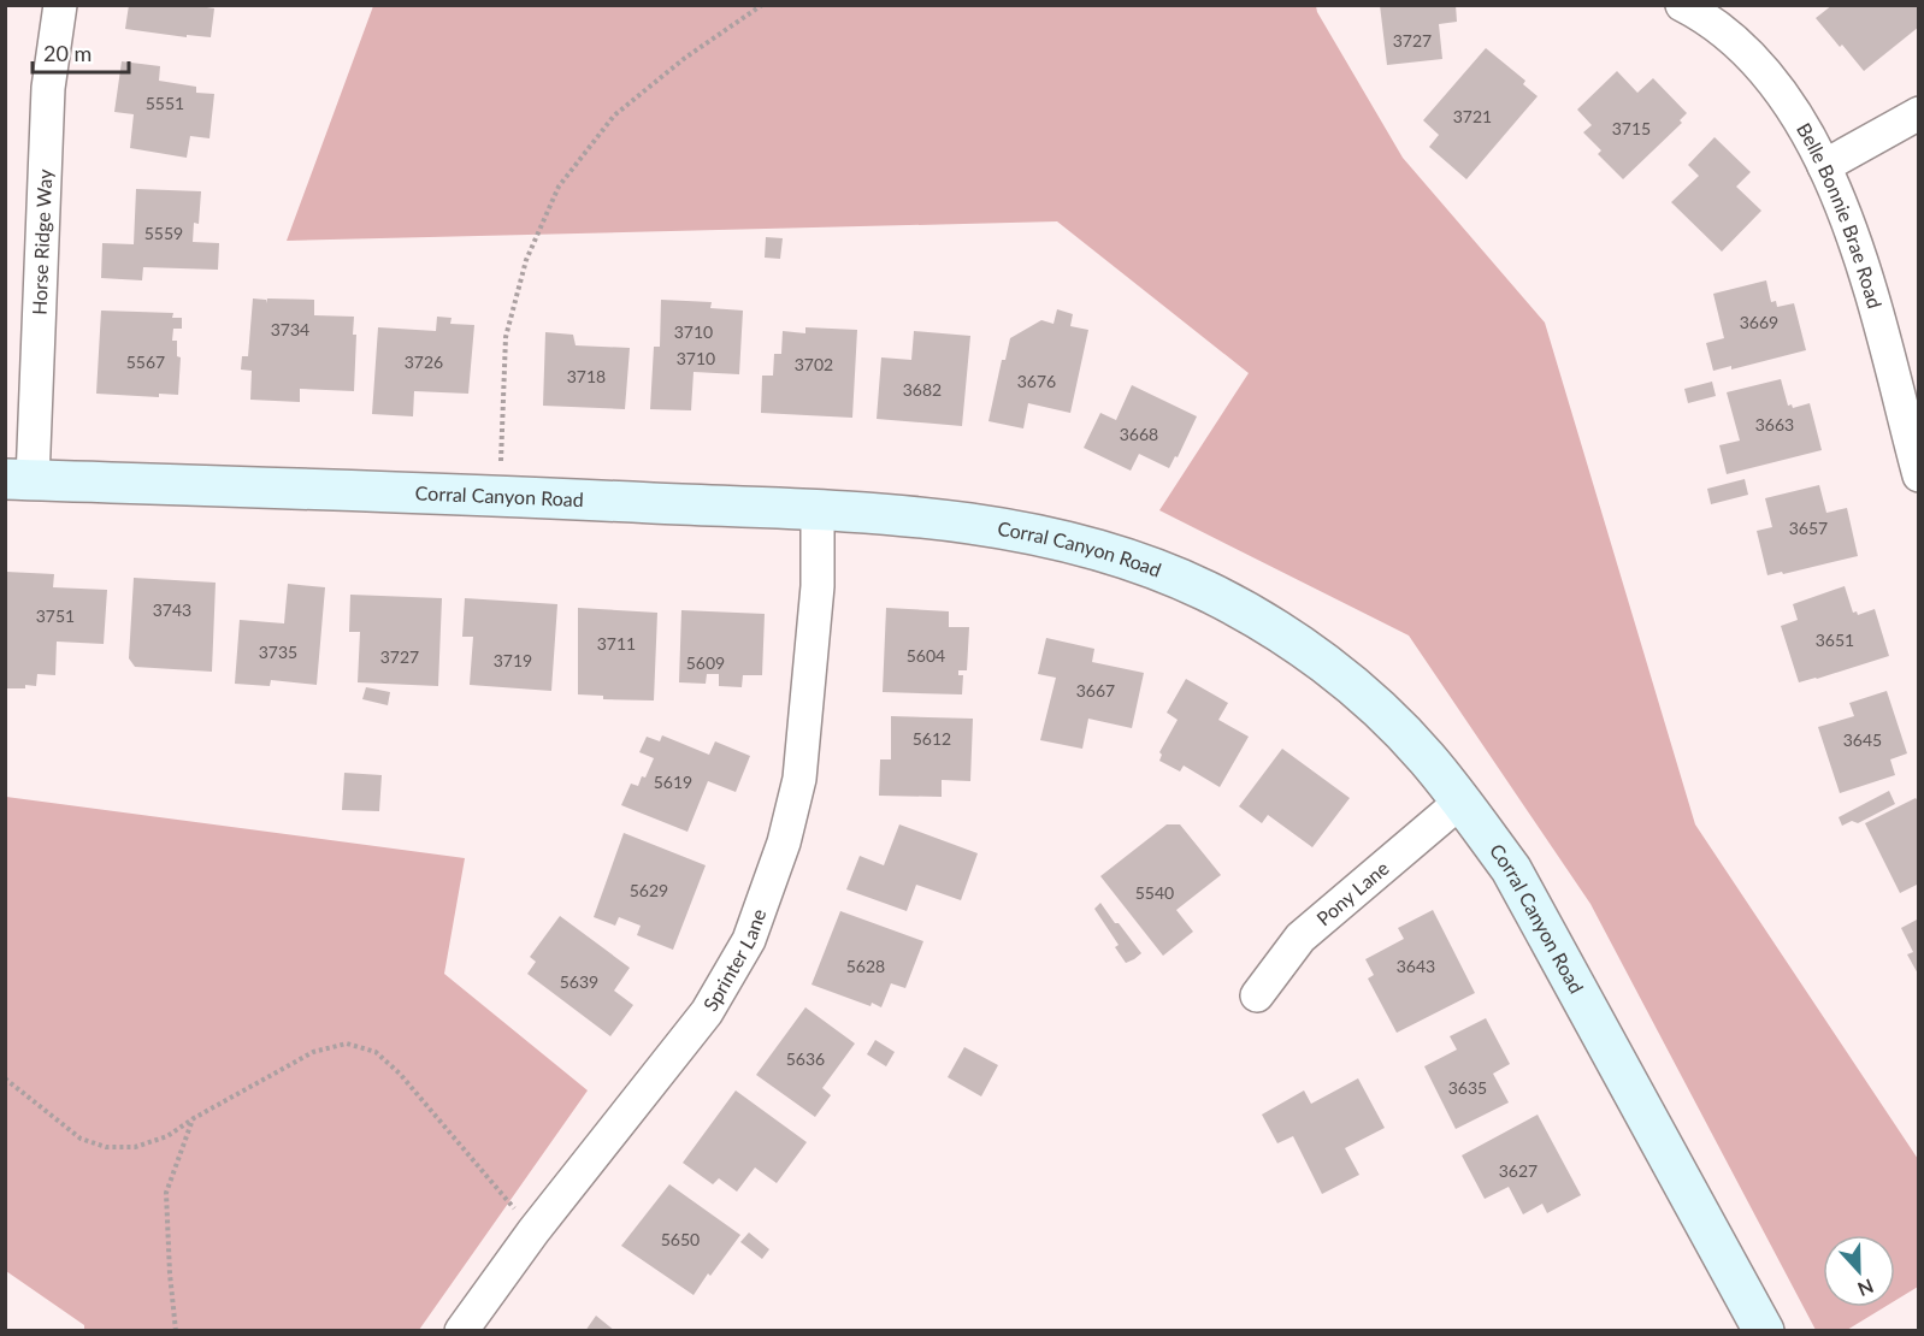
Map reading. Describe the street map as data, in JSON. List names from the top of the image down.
{
  "streets": {
    "main road": ["Corral Canyon Road"],
    "street": [
      "Belle Bonnie Brae Road",
      "Horse Ridge Way",
      "Pony Lane",
      "Sprinter Lane"
    ]
  },
  "crossings": [
    ["Horse Ridge Way", "Corral Canyon Road"],
    ["Corral Canyon Road", "Pony Lane"],
    ["Corral Canyon Road", "Sprinter Lane"]
  ],
  "house_numbers": [
    "3727",
    "5551",
    "3721",
    "3715",
    "5559",
    "3669",
    "3734",
    "3710",
    "3710",
    "5567",
    "3726",
    "3702",
    "3718",
    "3676",
    "3682",
    "3663",
    "3668",
    "3657",
    "3743",
    "3751",
    "3651",
    "3711",
    "3735",
    "5604",
    "3727",
    "3719",
    "5609",
    "3667",
    "5612",
    "3645",
    "5619",
    "5629",
    "5540",
    "5628",
    "3643",
    "5639",
    "5636",
    "3635",
    "3627",
    "5650"
  ],
  "scale_bar": "20 m",
  "north": "bottom"
}
